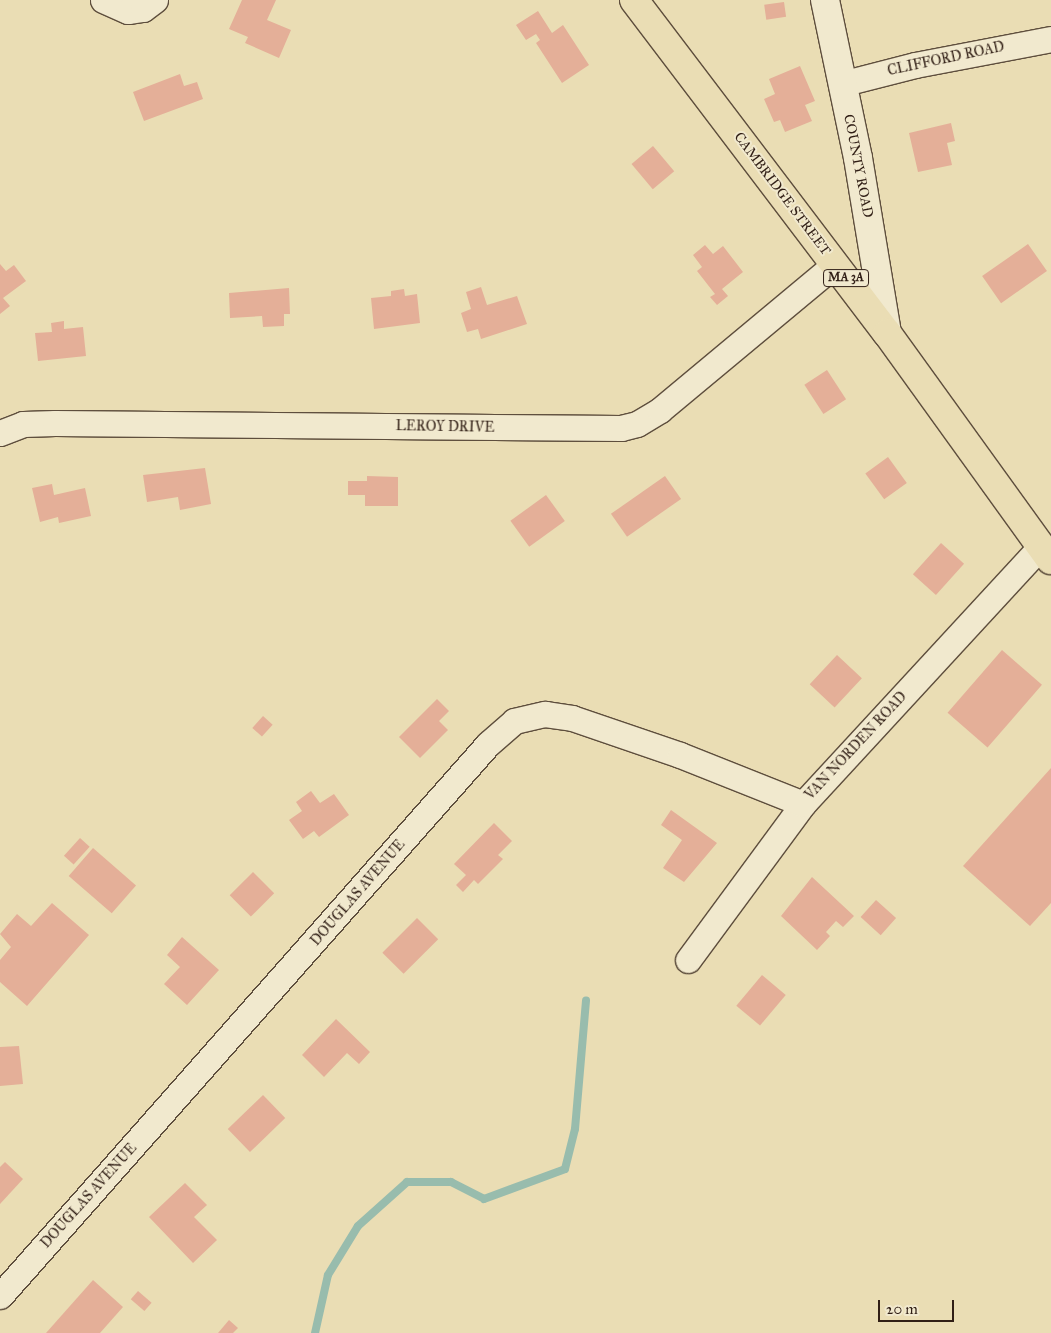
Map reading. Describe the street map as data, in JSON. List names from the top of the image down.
{
  "streets": {
    "main road": ["CAMBRIDGE STREET", "MA 3A"],
    "street": [
      "CLIFFORD ROAD",
      "COUNTY ROAD",
      "LEROY DRIVE",
      "VAN NORDEN ROAD",
      "DOUGLAS AVENUE"
    ]
  },
  "crossings": [
    ["CLIFFORD ROAD", "COUNTY ROAD"],
    ["COUNTY ROAD", "CAMBRIDGE STREET"],
    ["CAMBRIDGE STREET", "LEROY DRIVE"],
    ["CAMBRIDGE STREET", "VAN NORDEN ROAD"],
    ["VAN NORDEN ROAD", "DOUGLAS AVENUE"]
  ],
  "scale_bar": "20 m"
}
